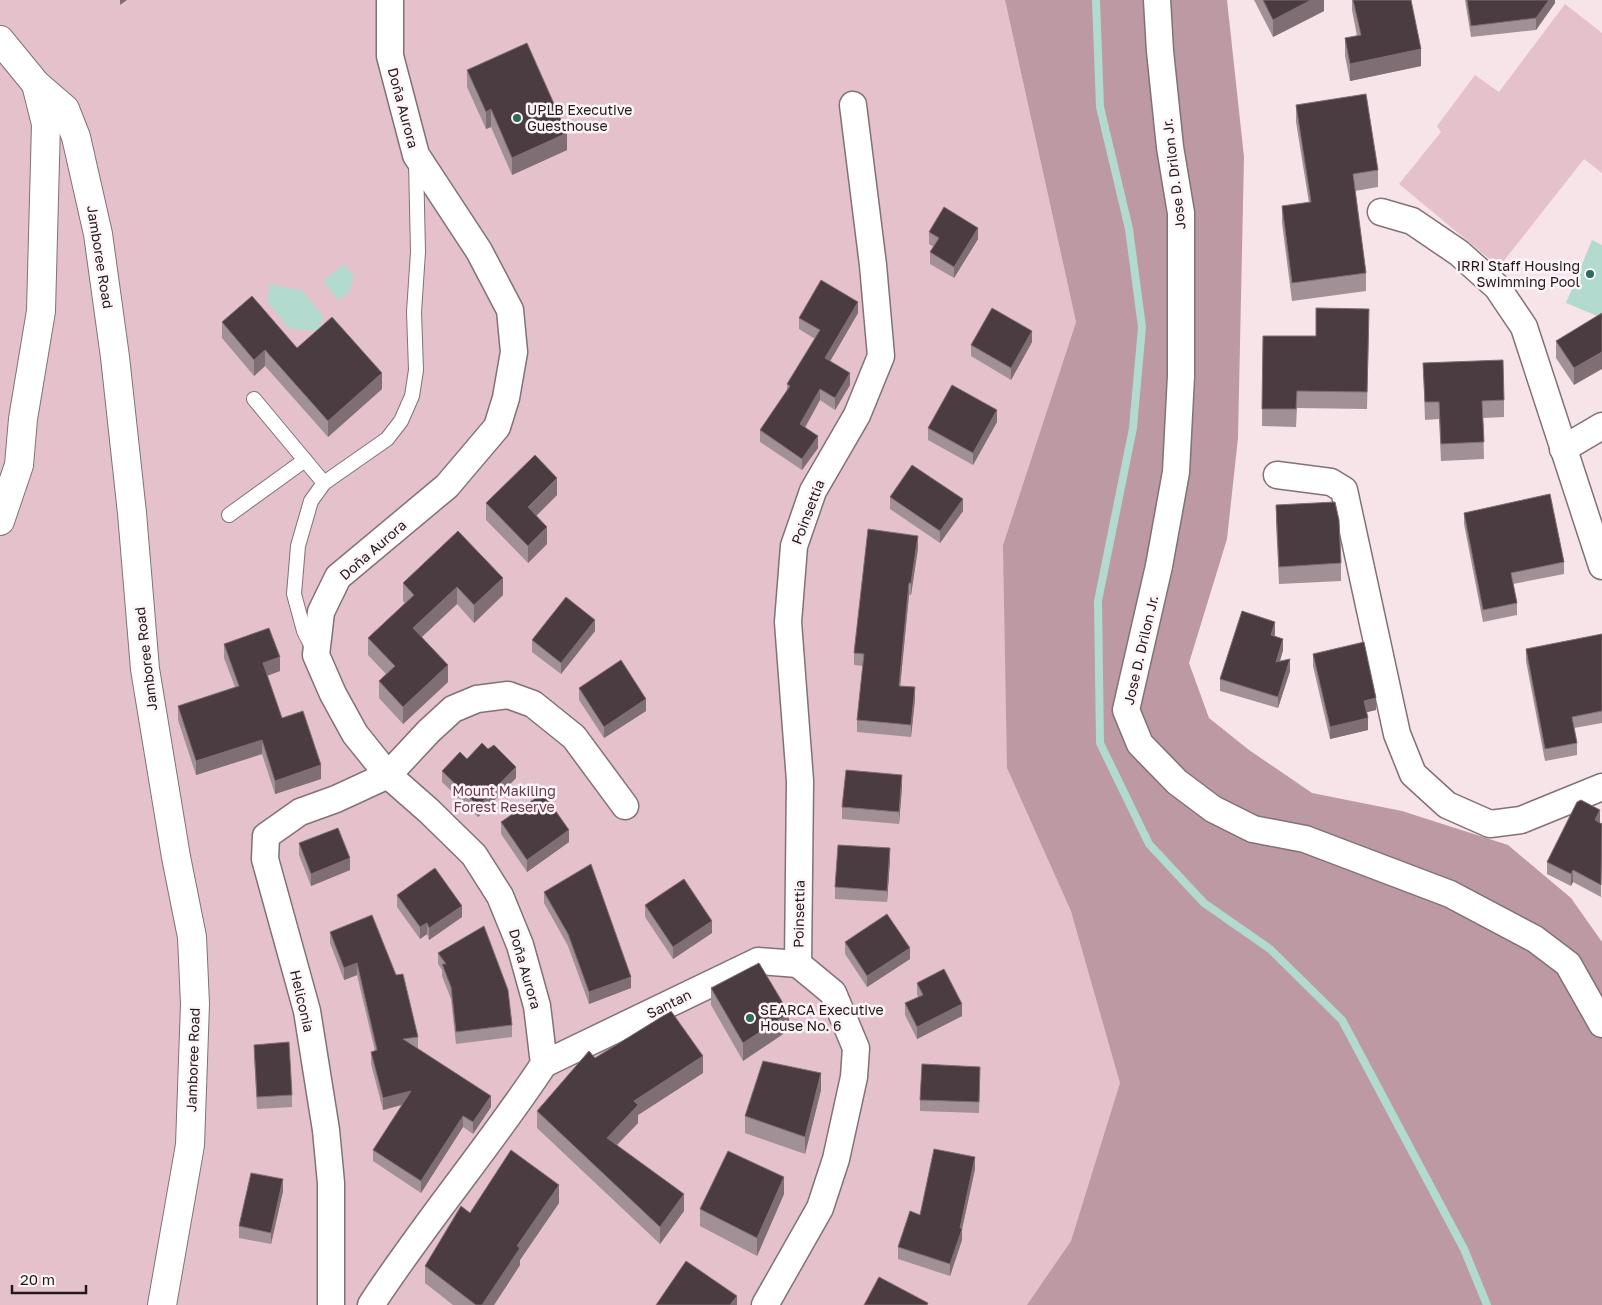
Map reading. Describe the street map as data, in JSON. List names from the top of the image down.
{
  "streets": {
    "main road": ["Jamboree Road"],
    "street": [
      "Doña Aurora",
      "Jose D. Drilon Jr.",
      "Poinsettia",
      "Heliconia",
      "Santan"
    ]
  },
  "crossings": [
    ["Doña Aurora", "Heliconia"],
    ["Doña Aurora", "Santan"],
    ["Poinsettia", "Santan"]
  ],
  "parks": ["Mount Makiling Forest Reserve"],
  "places": ["UPLB Executive Guesthouse", "IRRI Staff Housing Swimming Pool", "SEARCA Executive House No. 6"],
  "scale_bar": "20 m"
}
